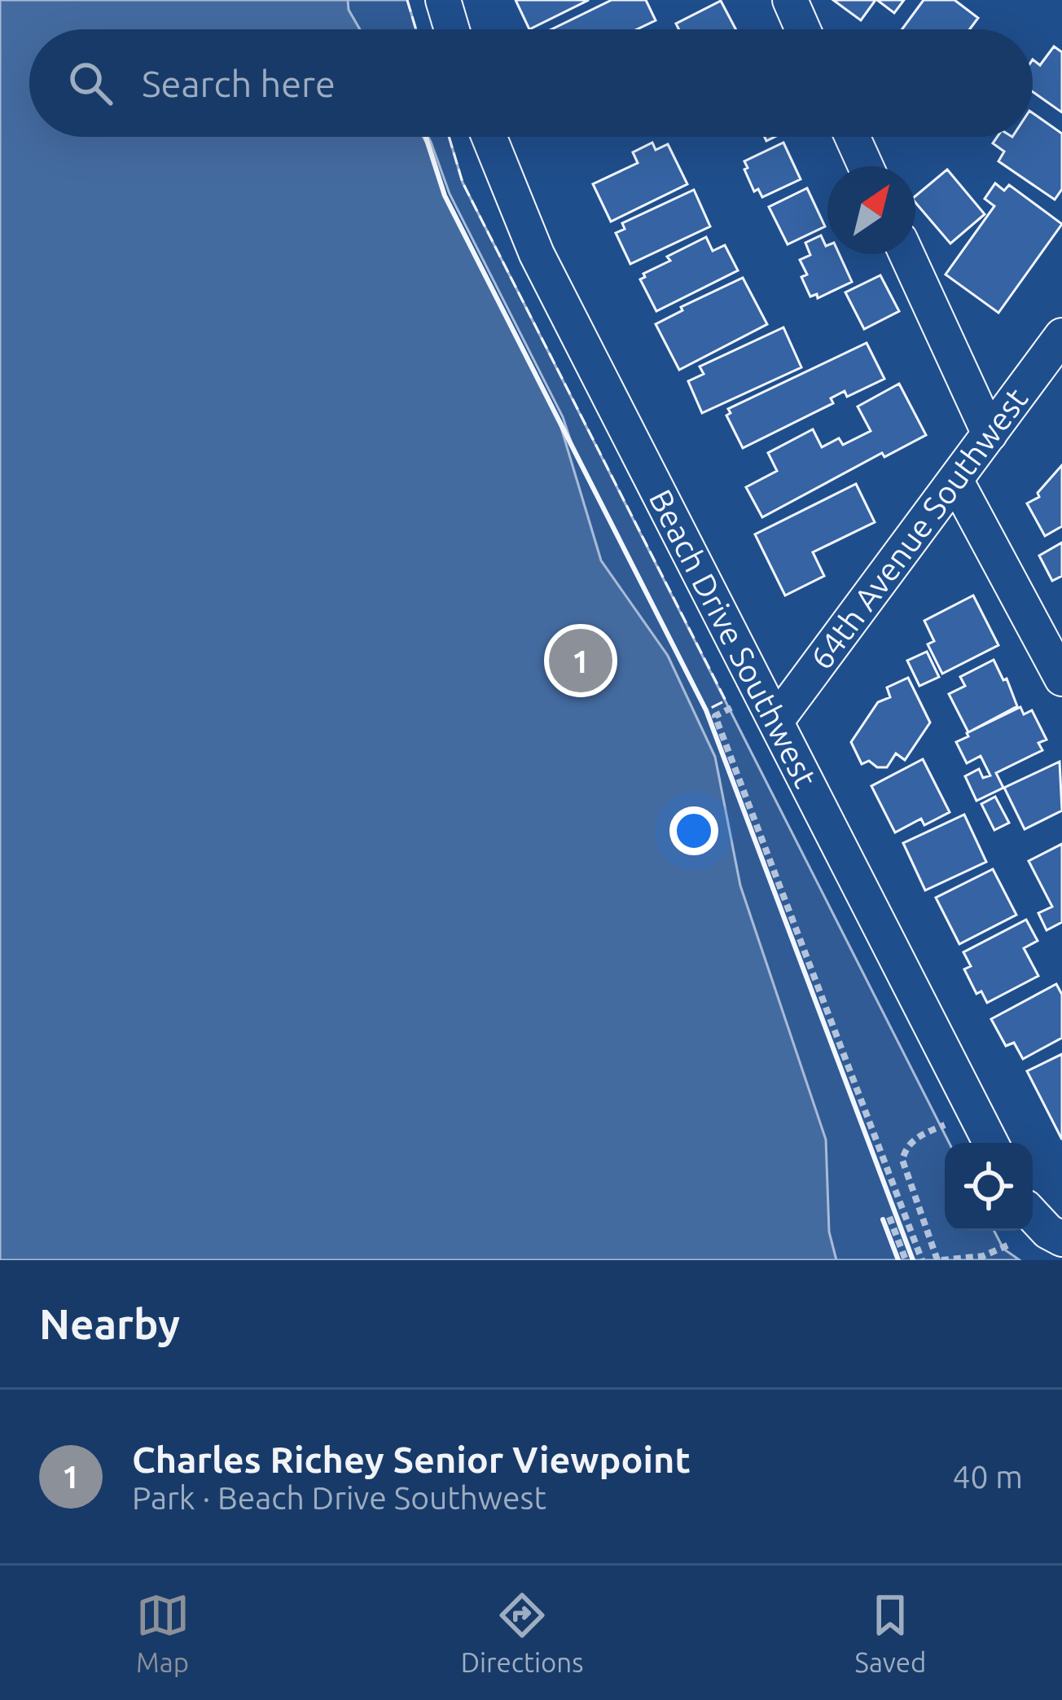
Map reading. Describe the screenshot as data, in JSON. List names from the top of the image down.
{
  "streets": {
    "street": ["64th Avenue Southwest", "Beach Drive Southwest"]
  },
  "crossings": [
    ["64th Avenue Southwest", "Beach Drive Southwest"]
  ],
  "north": "top right",
  "page": {
    "search": "Search here",
    "pins": "1",
    "heading": "Nearby",
    "list": [
      {
        "mark": "1",
        "name": "Charles Richey Senior Viewpoint",
        "note": "Park · Beach Drive Southwest",
        "value": "40 m"
      }
    ],
    "nav": ["Map", "Directions", "Saved"]
  }
}
